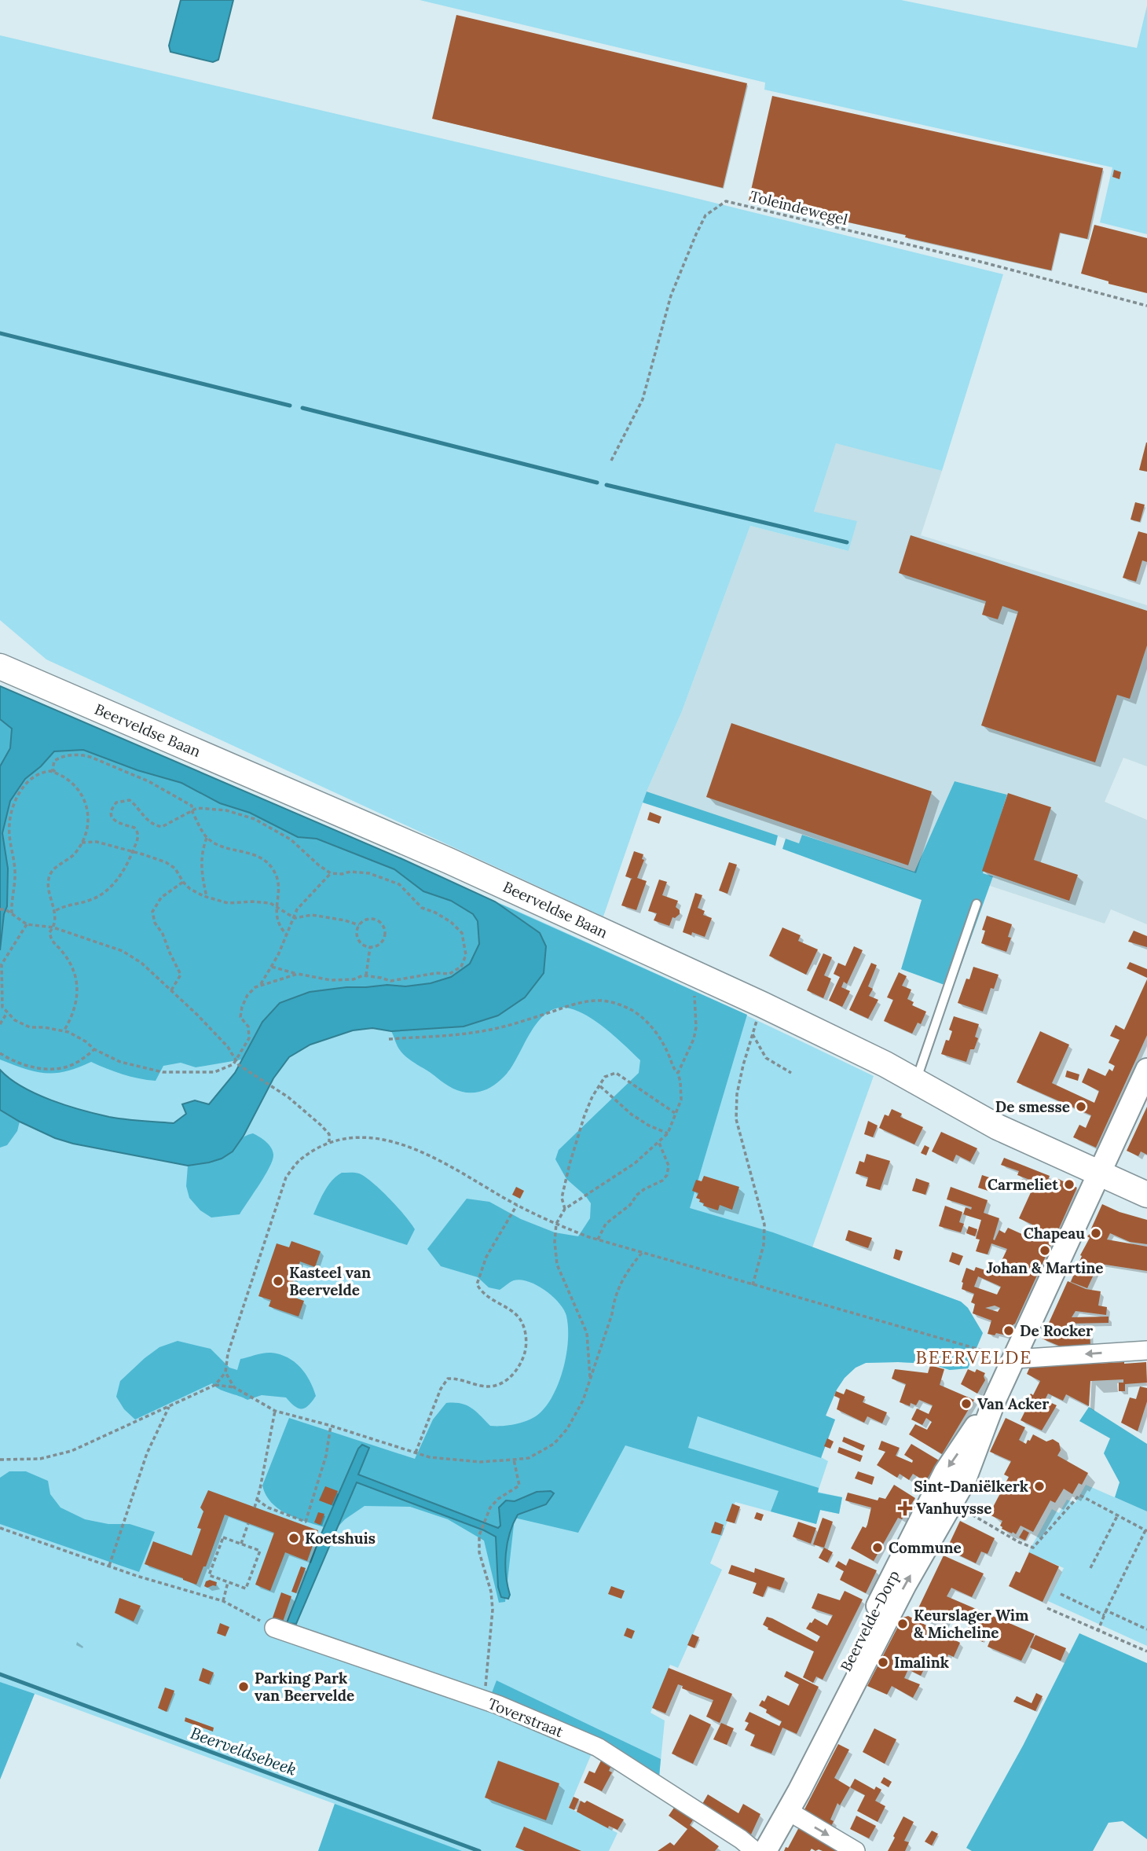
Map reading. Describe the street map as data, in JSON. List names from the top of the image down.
{
  "streets": {
    "main road": ["Beerveldse Baan"],
    "street": ["Beervelde-Dorp", "Toverstraat"],
    "path": ["Toleindewegel"]
  },
  "crossings": [
    ["Beerveldse Baan", "Beervelde-Dorp"]
  ],
  "districts": ["BEERVELDE"],
  "water": ["Beerveldsebeek"],
  "places": {
    "other": [
      "De smesse",
      "Carmeliet",
      "Chapeau",
      "Johan & Martine",
      "Kasteel van Beervelde",
      "De Rocker",
      "Van Acker",
      "Sint-Daniëlkerk",
      "Koetshuis",
      "Commune",
      "Keurslager Wim & Micheline",
      "Imalink",
      "Parking Park van Beervelde"
    ],
    "health": ["Vanhuysse"]
  }
}
